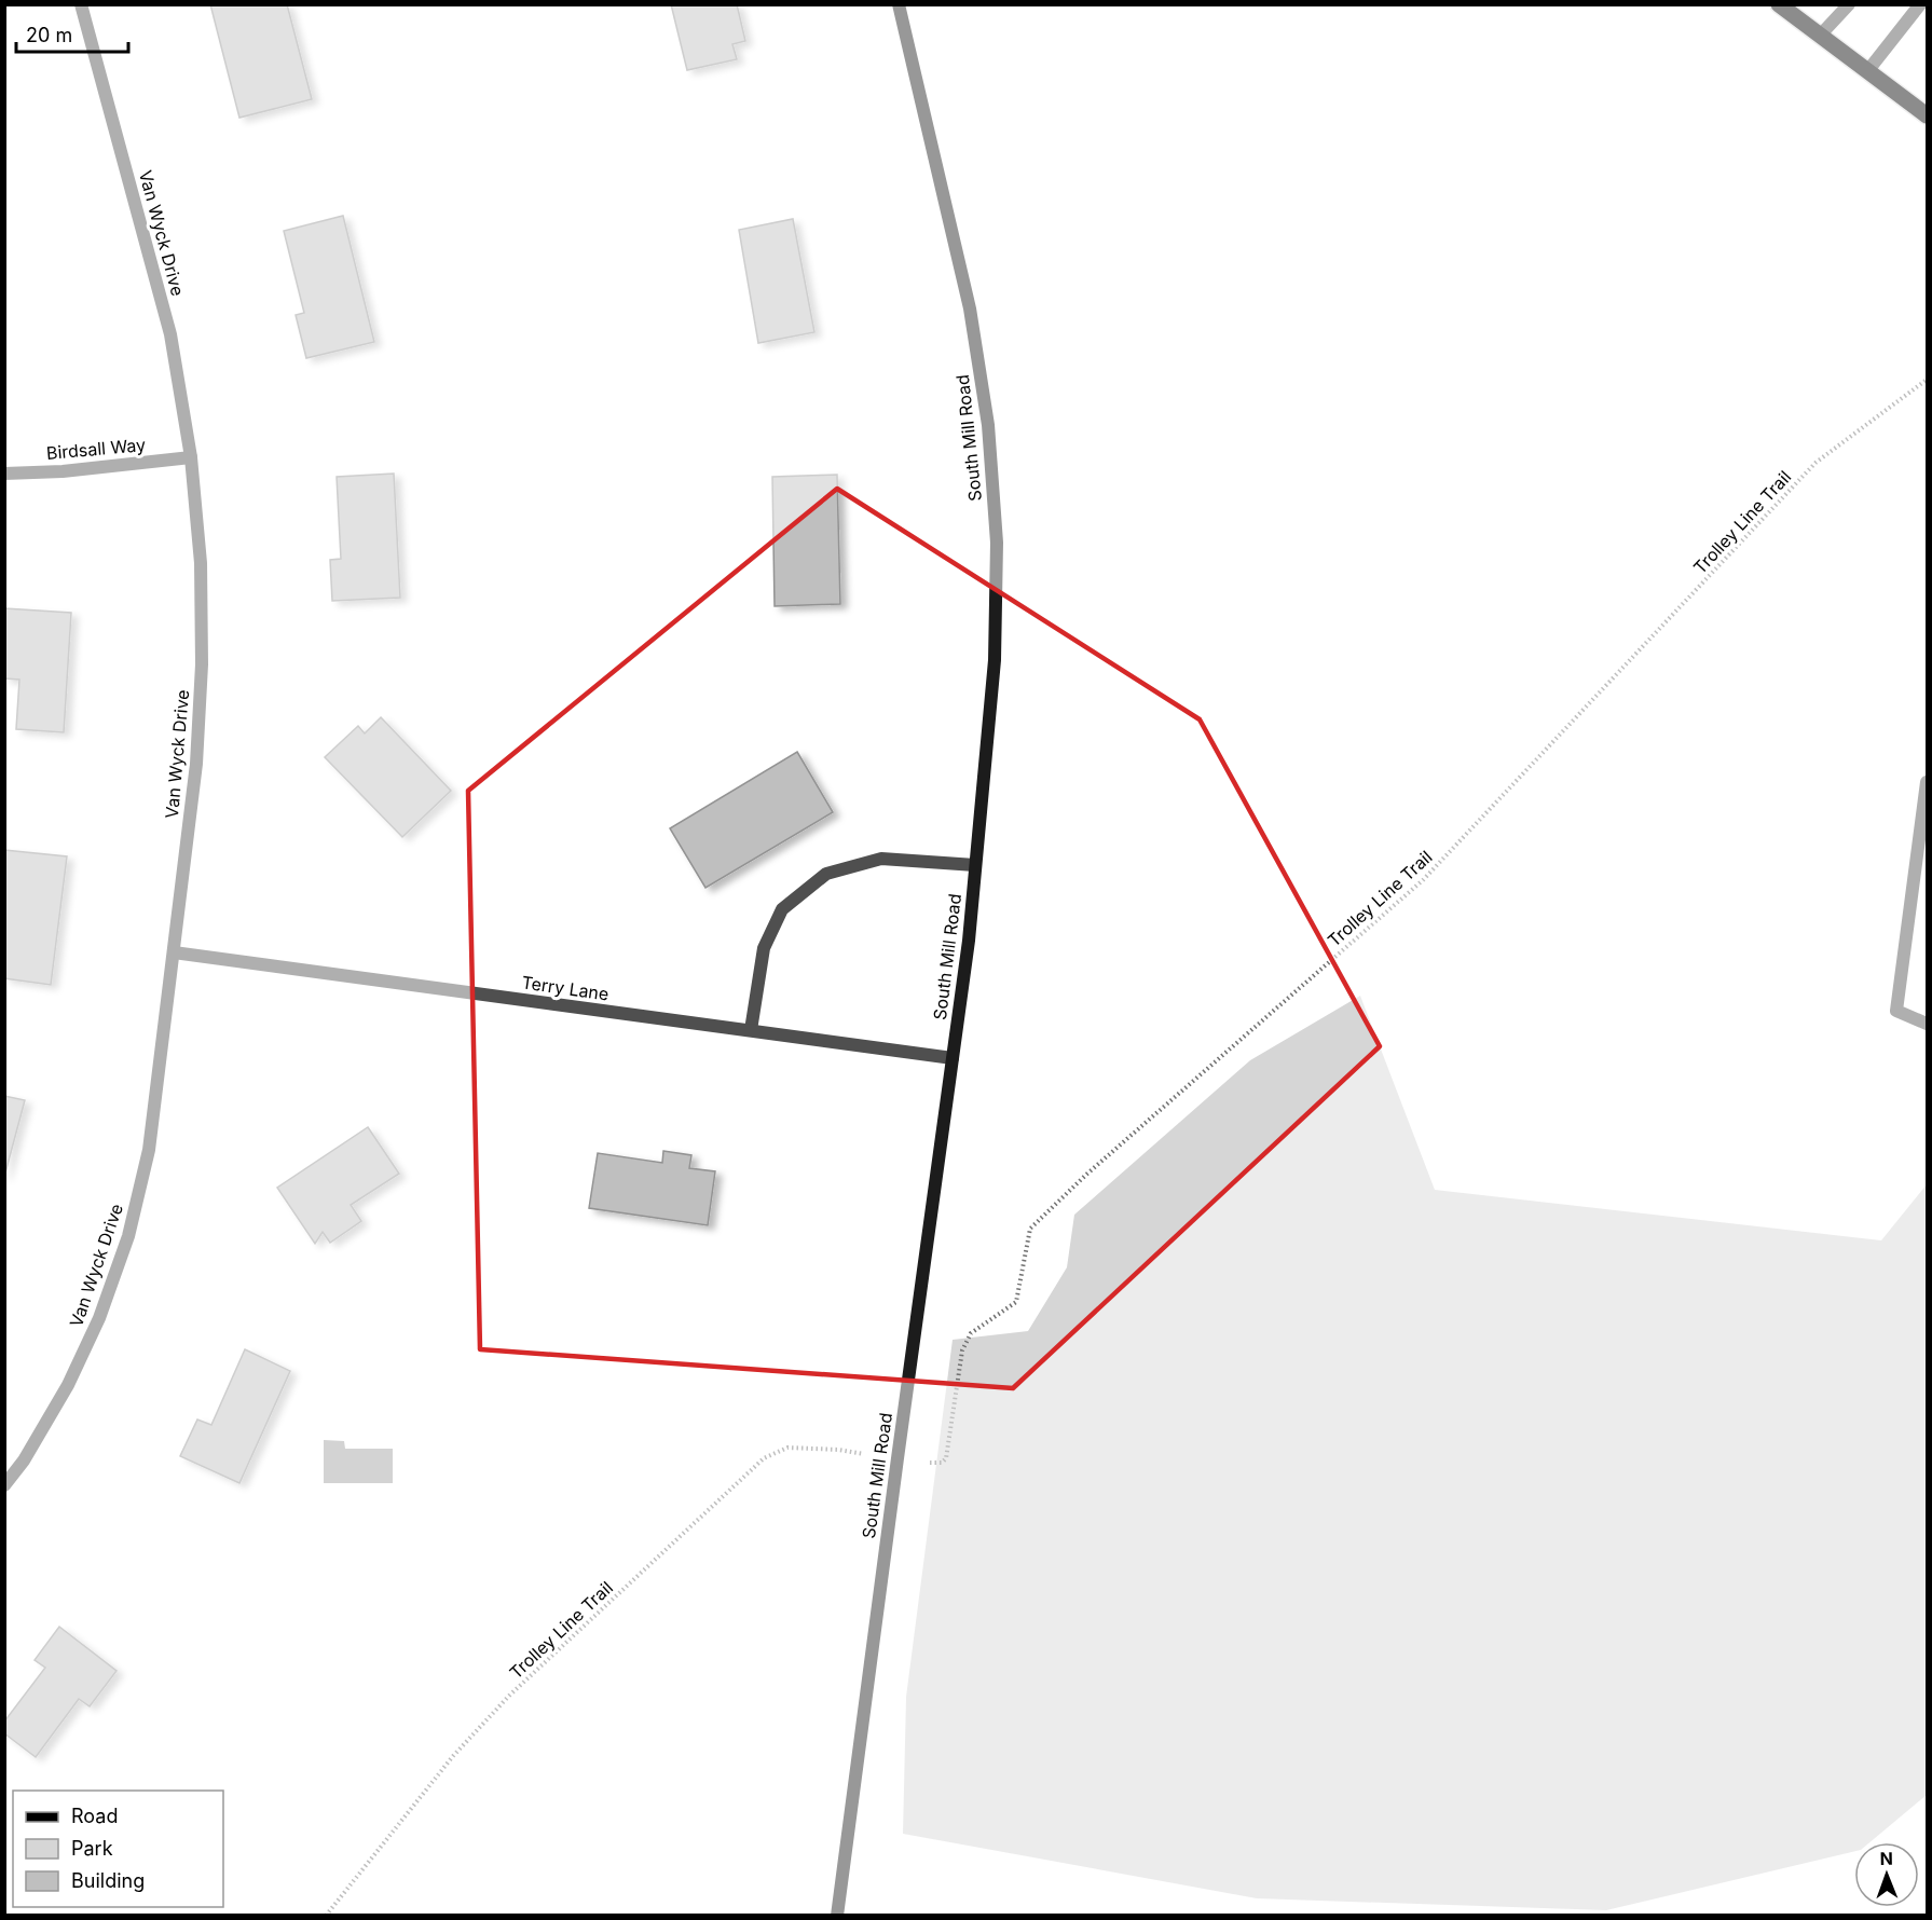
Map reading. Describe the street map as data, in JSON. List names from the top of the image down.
{
  "streets": {
    "main road": ["South Mill Road"],
    "street": ["Van Wyck Drive", "Birdsall Way", "Terry Lane"],
    "path": ["Trolley Line Trail"]
  },
  "crossings": [
    ["Van Wyck Drive", "Birdsall Way"],
    ["Van Wyck Drive", "Terry Lane"],
    ["South Mill Road", "Terry Lane"]
  ],
  "legend": ["Road", "Park", "Building"],
  "scale_bar": "20 m",
  "north": "top"
}
